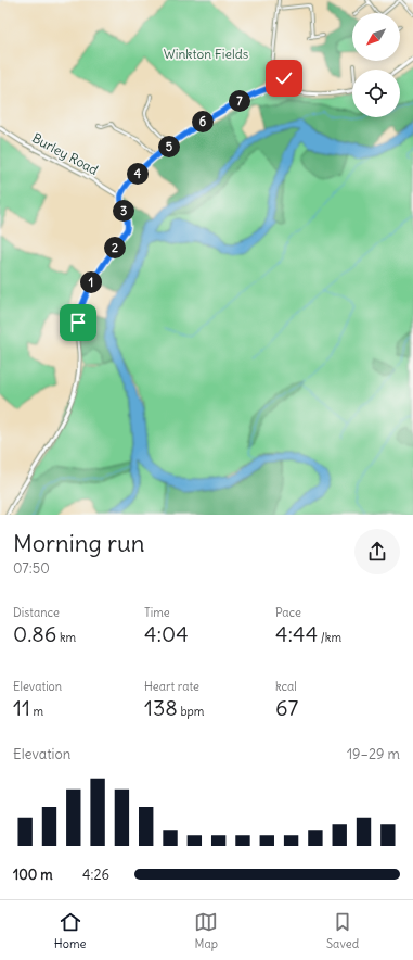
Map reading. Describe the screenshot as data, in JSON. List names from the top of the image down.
{
  "streets": {
    "main road": ["Burley Road"]
  },
  "parks": ["Winkton Fields"],
  "north": "bottom left",
  "page": {
    "pins": [
      "7",
      "6",
      "5",
      "4",
      "3",
      "2",
      "1"
    ],
    "heading": ["Morning run", "07:50"],
    "stats": [
      ["Distance", "0.86 km"],
      ["Time", "4:04"],
      ["Pace", "4:44 /km"],
      ["Elevation", "11 m"],
      ["Heart rate", "138 bpm"],
      ["kcal", "67"]
    ],
    "chart": ["Elevation", "19–29 m"],
    "list": [
      {
        "name": "100 m",
        "note": "4:26"
      }
    ],
    "tabs": ["Home", "Map", "Saved"]
  }
}
